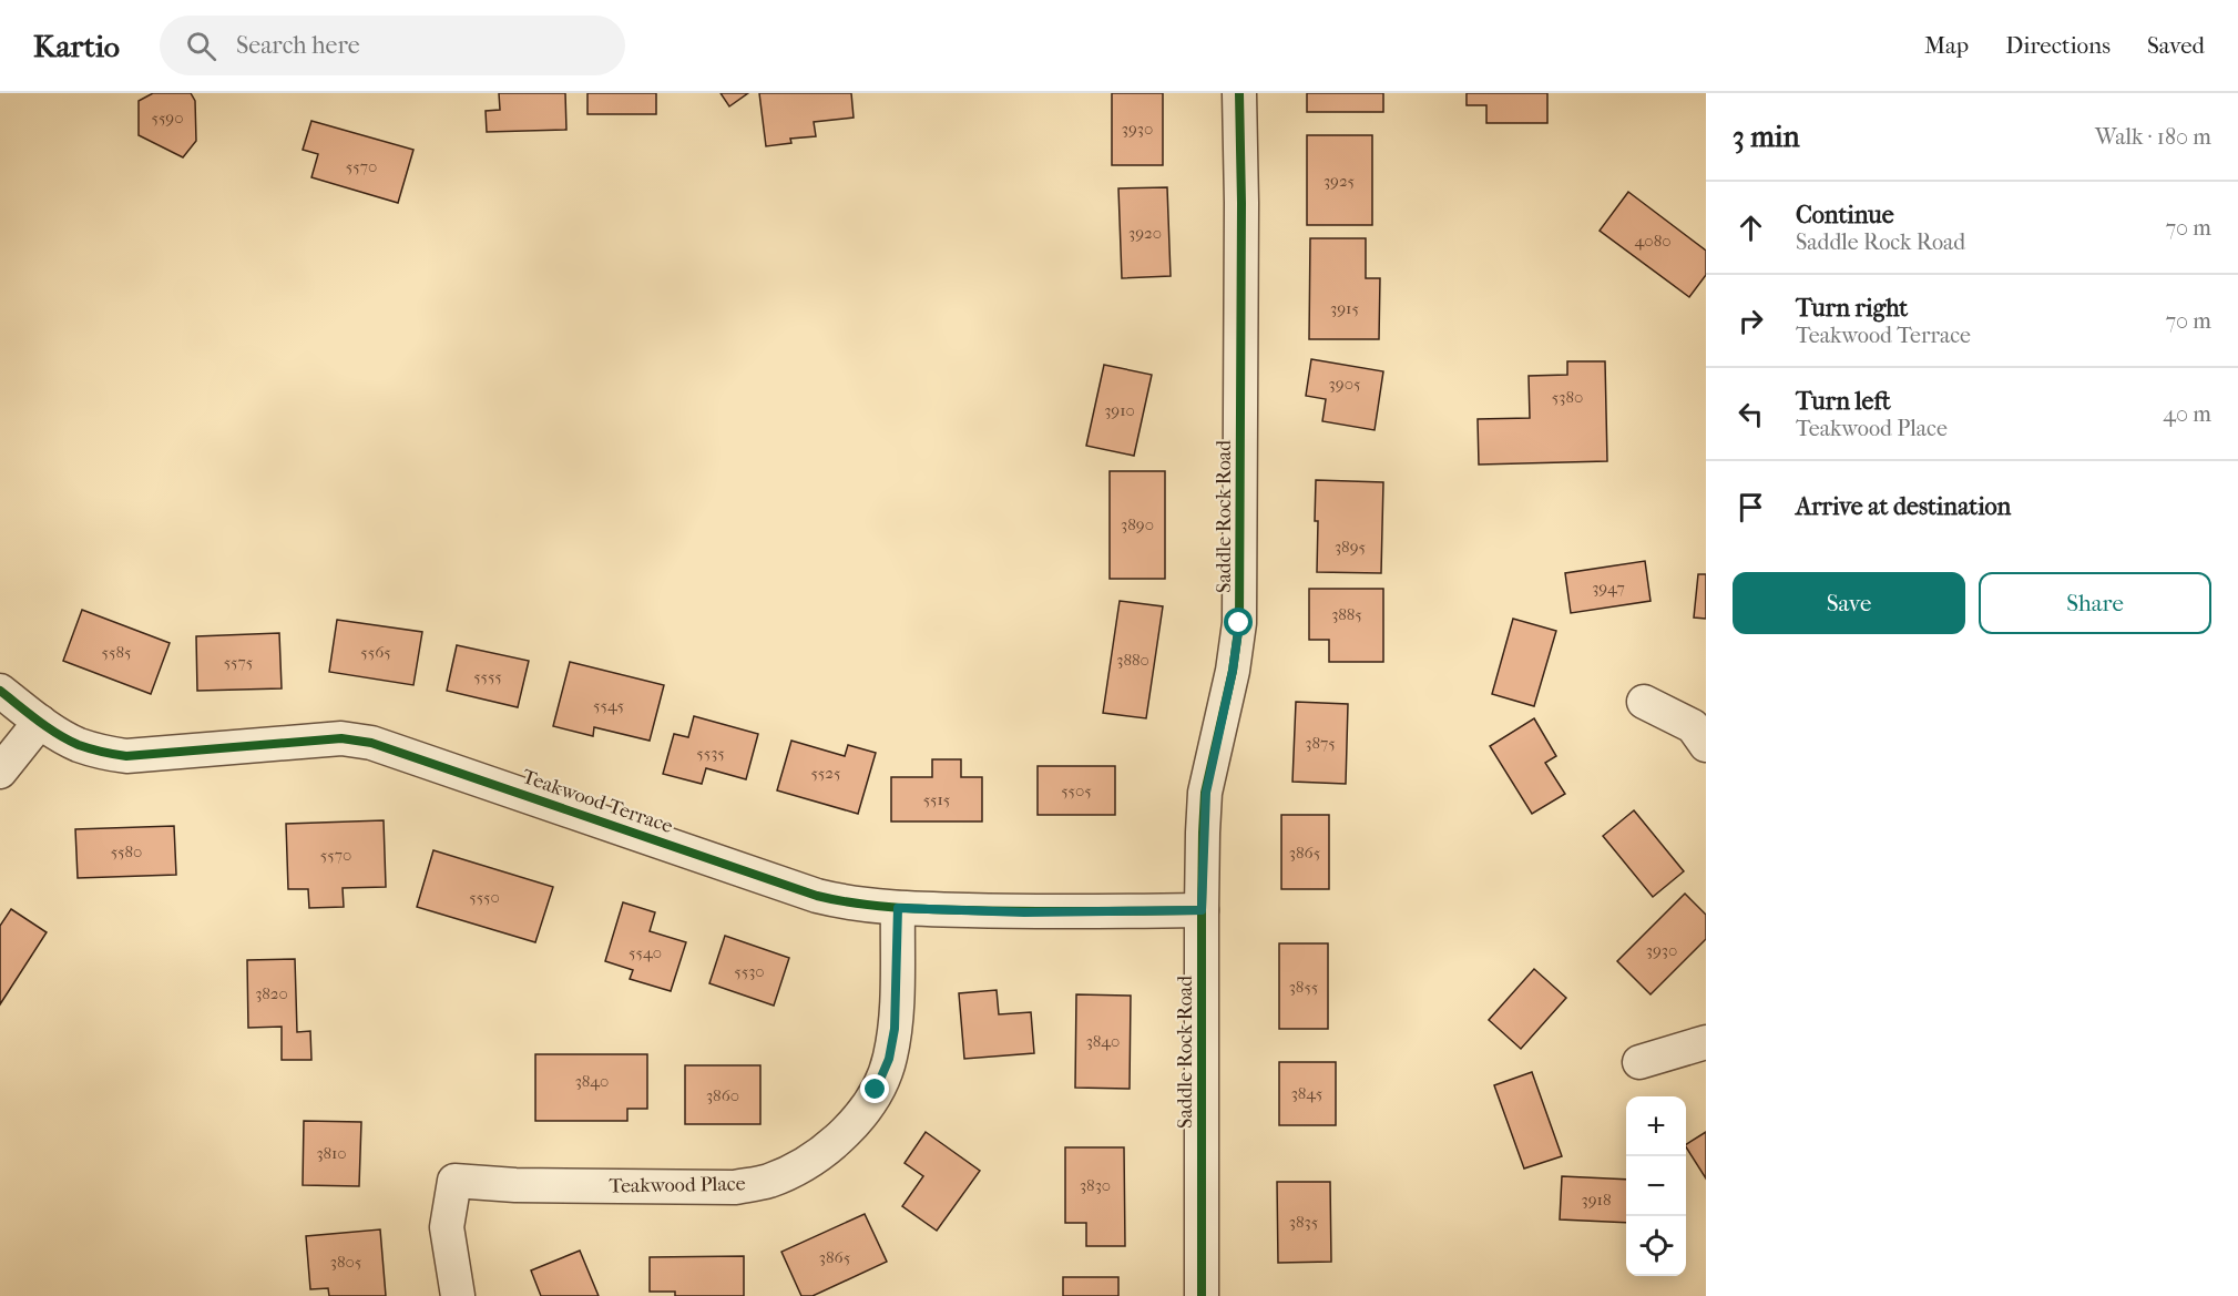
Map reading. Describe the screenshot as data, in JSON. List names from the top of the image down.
{
  "streets": {
    "street": ["Saddle Rock Road", "Teakwood Terrace", "Teakwood Place"]
  },
  "crossings": [
    ["Saddle Rock Road", "Teakwood Terrace"],
    ["Teakwood Terrace", "Teakwood Place"]
  ],
  "house_numbers": [
    "5590",
    "3930",
    "5570",
    "3925",
    "3920",
    "4080",
    "3915",
    "3905",
    "5380",
    "3910",
    "3890",
    "3895",
    "3947",
    "3885",
    "5585",
    "5565",
    "3880",
    "5575",
    "5555",
    "5545",
    "3875",
    "5535",
    "5525",
    "5505",
    "5515",
    "5580",
    "3865",
    "5570",
    "5550",
    "3930",
    "5540",
    "5530",
    "3855",
    "3820",
    "3840",
    "3840",
    "3845",
    "3860",
    "3810",
    "3830",
    "3918",
    "3835",
    "3865",
    "3805"
  ],
  "page": {
    "header": "Kartio",
    "search": "Search here",
    "nav": ["Map", "Directions", "Saved"],
    "heading": ["3 min", "Walk · 180 m"],
    "list": [
      ["Continue", "Saddle Rock Road", "70 m"],
      ["Turn right", "Teakwood Terrace", "70 m"],
      ["Turn left", "Teakwood Place", "40 m"],
      "Arrive at destination"
    ],
    "buttons": ["Save", "Share"],
    "map_buttons": ["+", "−"]
  }
}
